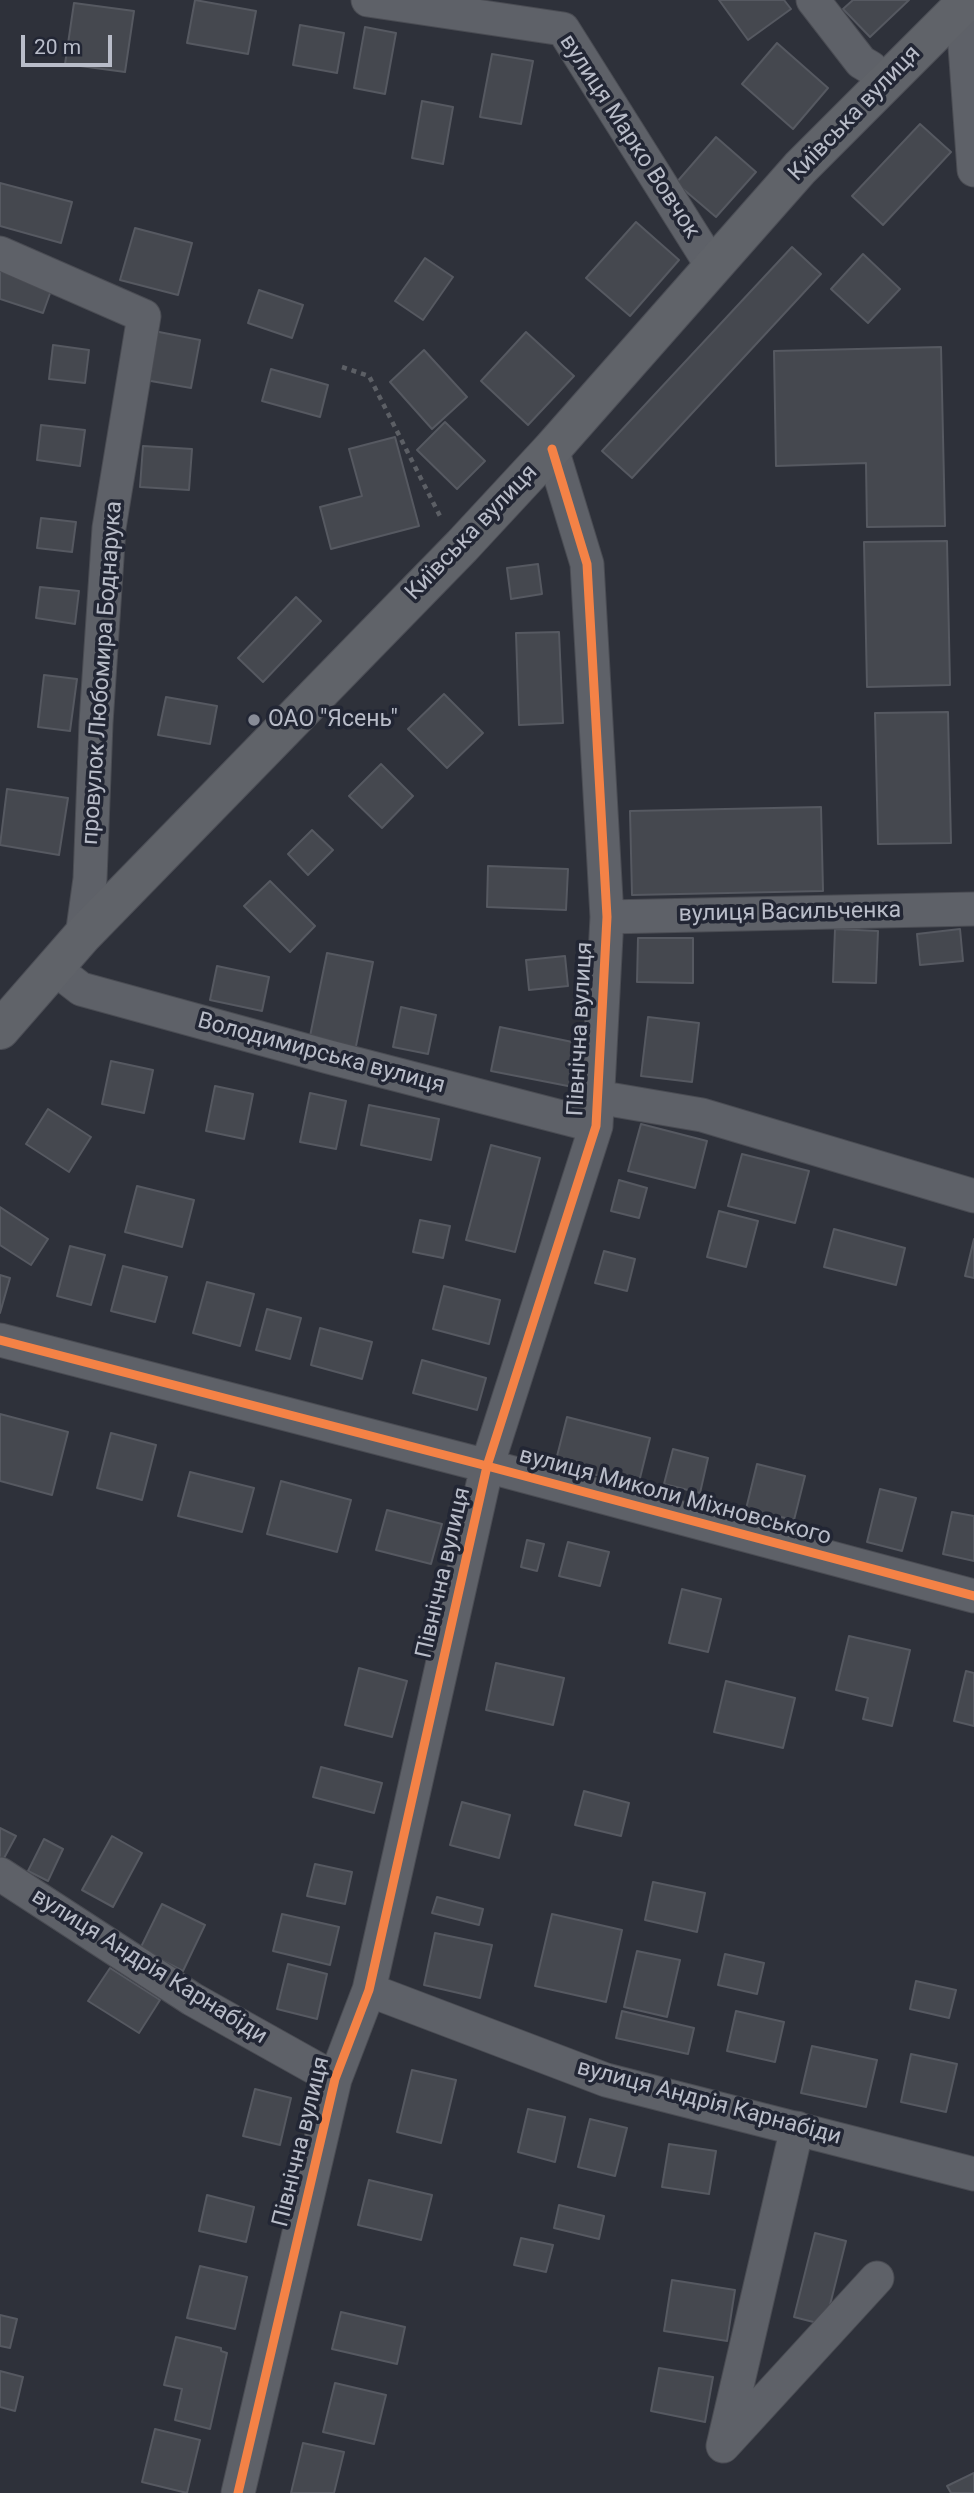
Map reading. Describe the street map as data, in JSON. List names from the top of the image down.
{
  "streets": {
    "main road": ["Київська вулиця"],
    "street": [
      "вулиця Марко Вовчок",
      "провулок Любомира Боднарука",
      "вулиця Васильченка",
      "Північна вулиця",
      "Володимирська вулиця",
      "вулиця Миколи Міхновського",
      "вулиця Андрія Карнабіди"
    ]
  },
  "crossings": [
    ["Київська вулиця", "вулиця Марко Вовчок"],
    ["Київська вулиця", "провулок Любомира Боднарука"],
    ["Київська вулиця", "Північна вулиця"],
    ["Київська вулиця", "Володимирська вулиця"],
    ["вулиця Васильченка", "Північна вулиця"],
    ["Північна вулиця", "Володимирська вулиця"],
    ["Північна вулиця", "вулиця Миколи Міхновського"],
    ["Північна вулиця", "вулиця Андрія Карнабіди"]
  ],
  "places": ["ОАО \"Ясень\""],
  "scale_bar": "20 m"
}
